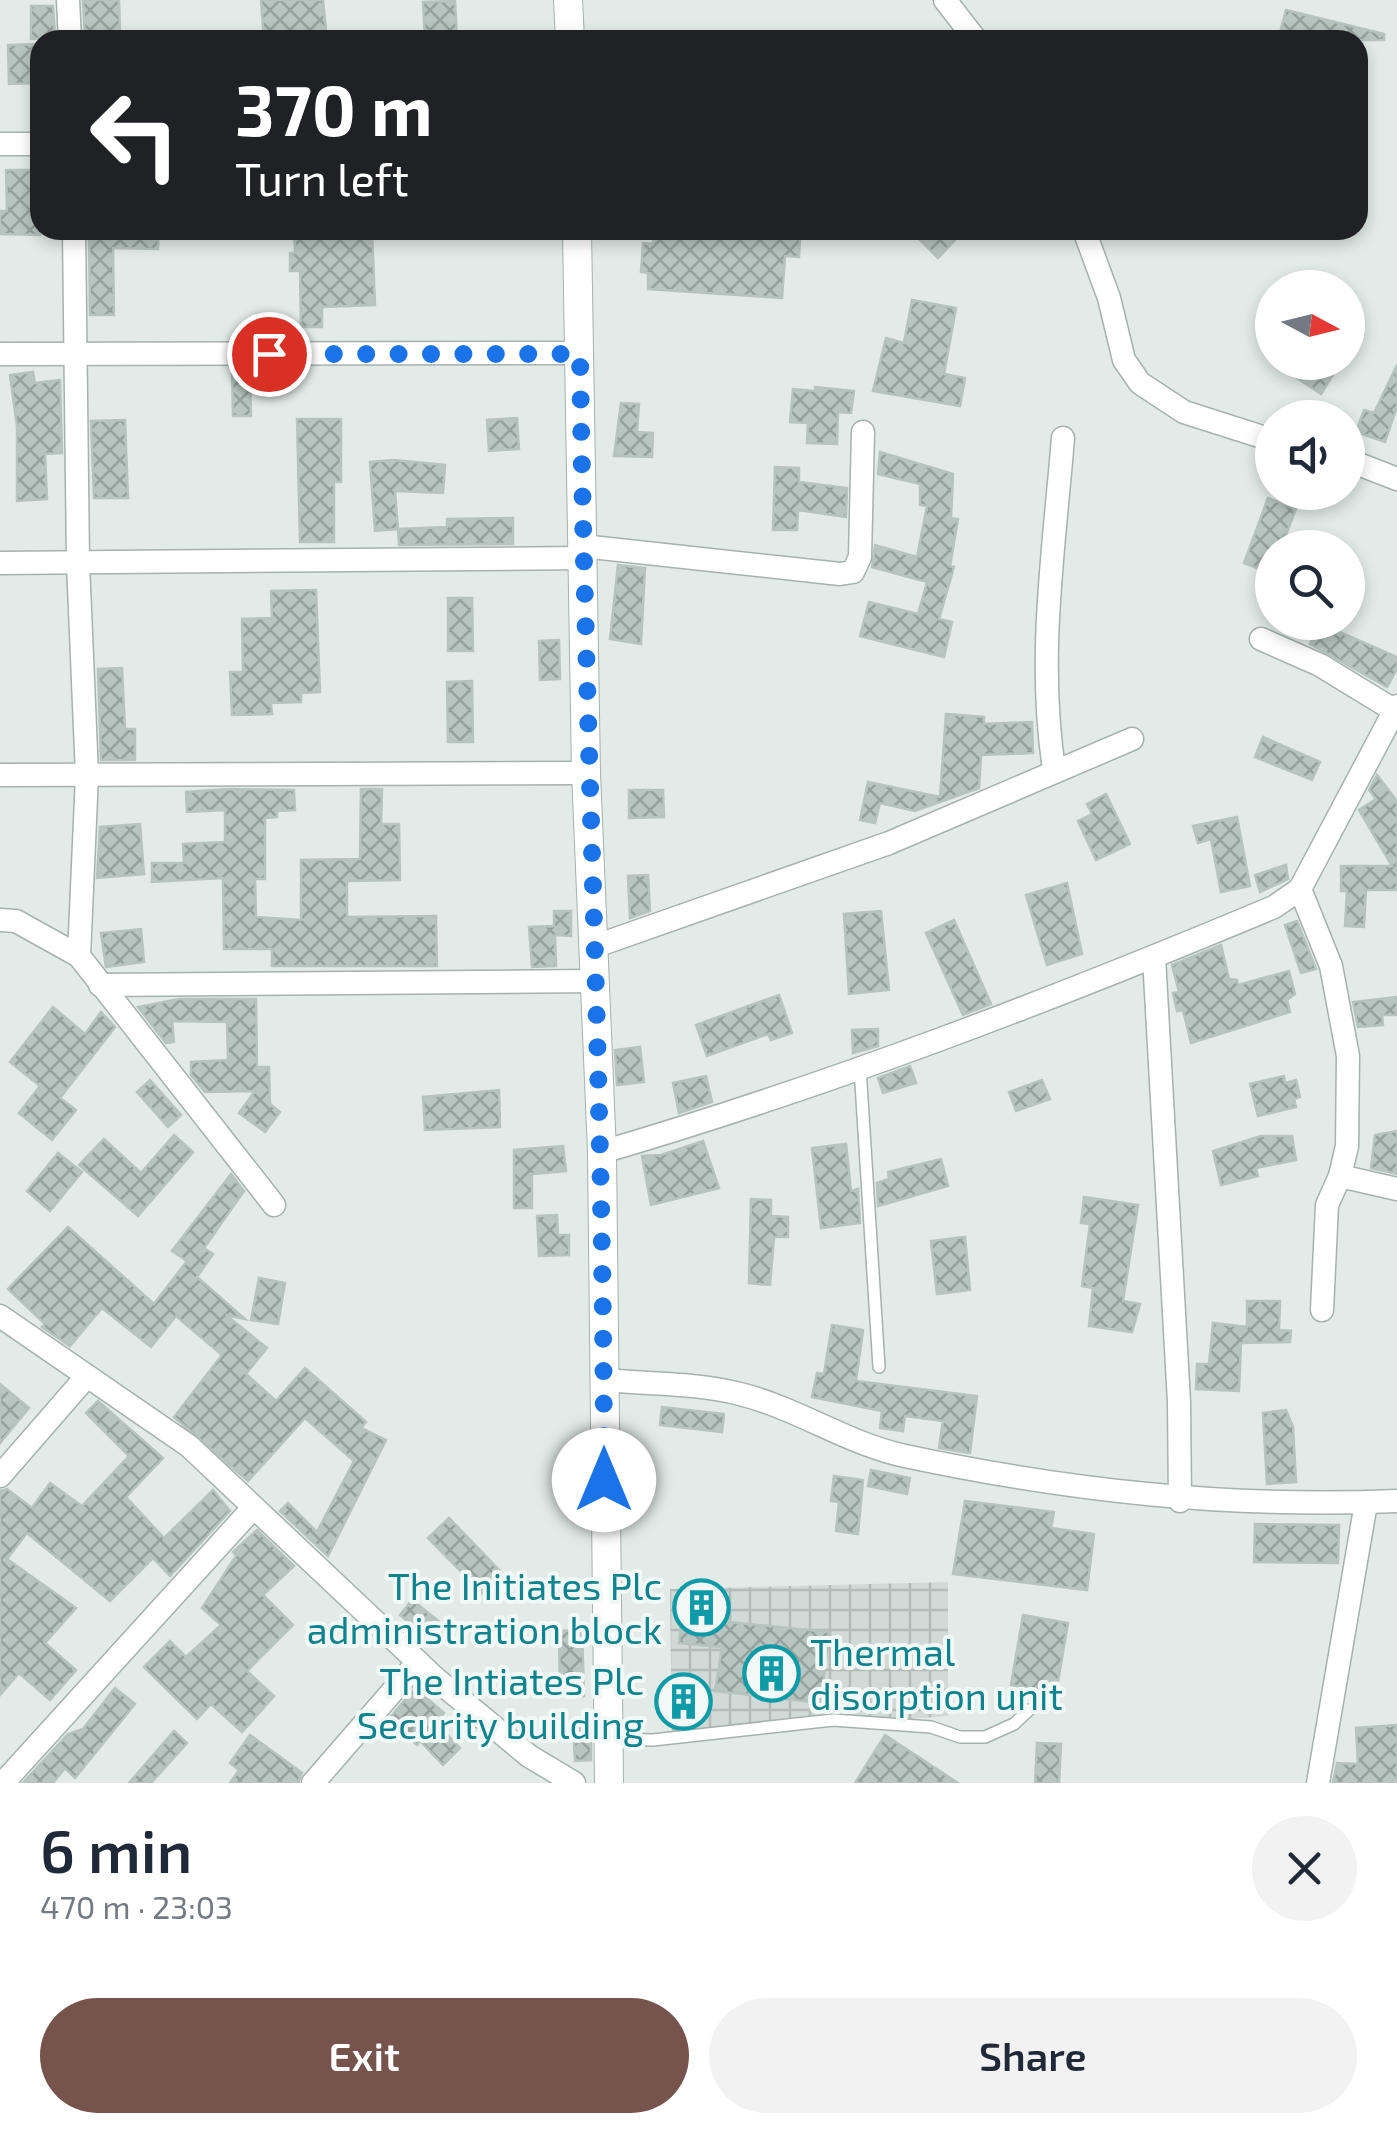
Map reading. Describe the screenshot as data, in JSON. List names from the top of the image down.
{
  "places": {
    "building": ["The Initiates Plc administration block", "Thermal disorption unit", "The Intiates Plc Security building"]
  },
  "north": "right",
  "page": {
    "turn": ["370 m", "Turn left"],
    "heading": ["6 min", "470 m · 23:03"],
    "buttons": ["Exit", "Share"]
  }
}
